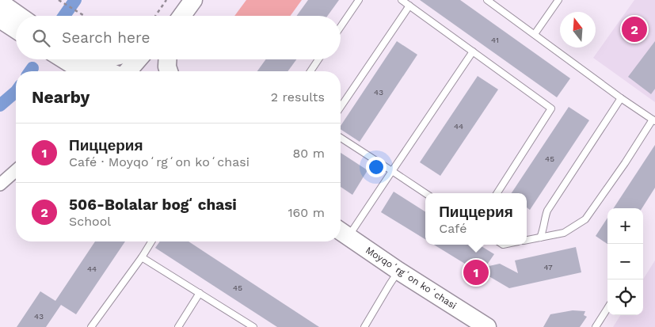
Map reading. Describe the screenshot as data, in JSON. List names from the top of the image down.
{
  "streets": {
    "main road": ["Moyqoʻrgʻon koʻchasi"]
  },
  "house_numbers": [
    "41",
    "43",
    "44",
    "45",
    "47",
    "44",
    "45",
    "43"
  ],
  "north": "top",
  "page": {
    "pins": ["2", "1"],
    "search": "Search here",
    "heading": ["Nearby", "2 results"],
    "list": [
      {
        "mark": "1",
        "name": "Пиццерия",
        "note": "Café · Moyqoʻrgʻon koʻchasi",
        "value": "80 m"
      },
      {
        "mark": "2",
        "name": "506-Bolalar bogʻchasi",
        "note": "School",
        "value": "160 m"
      }
    ],
    "popup": ["Пиццерия", "Café"],
    "map_buttons": ["+", "−"]
  }
}
